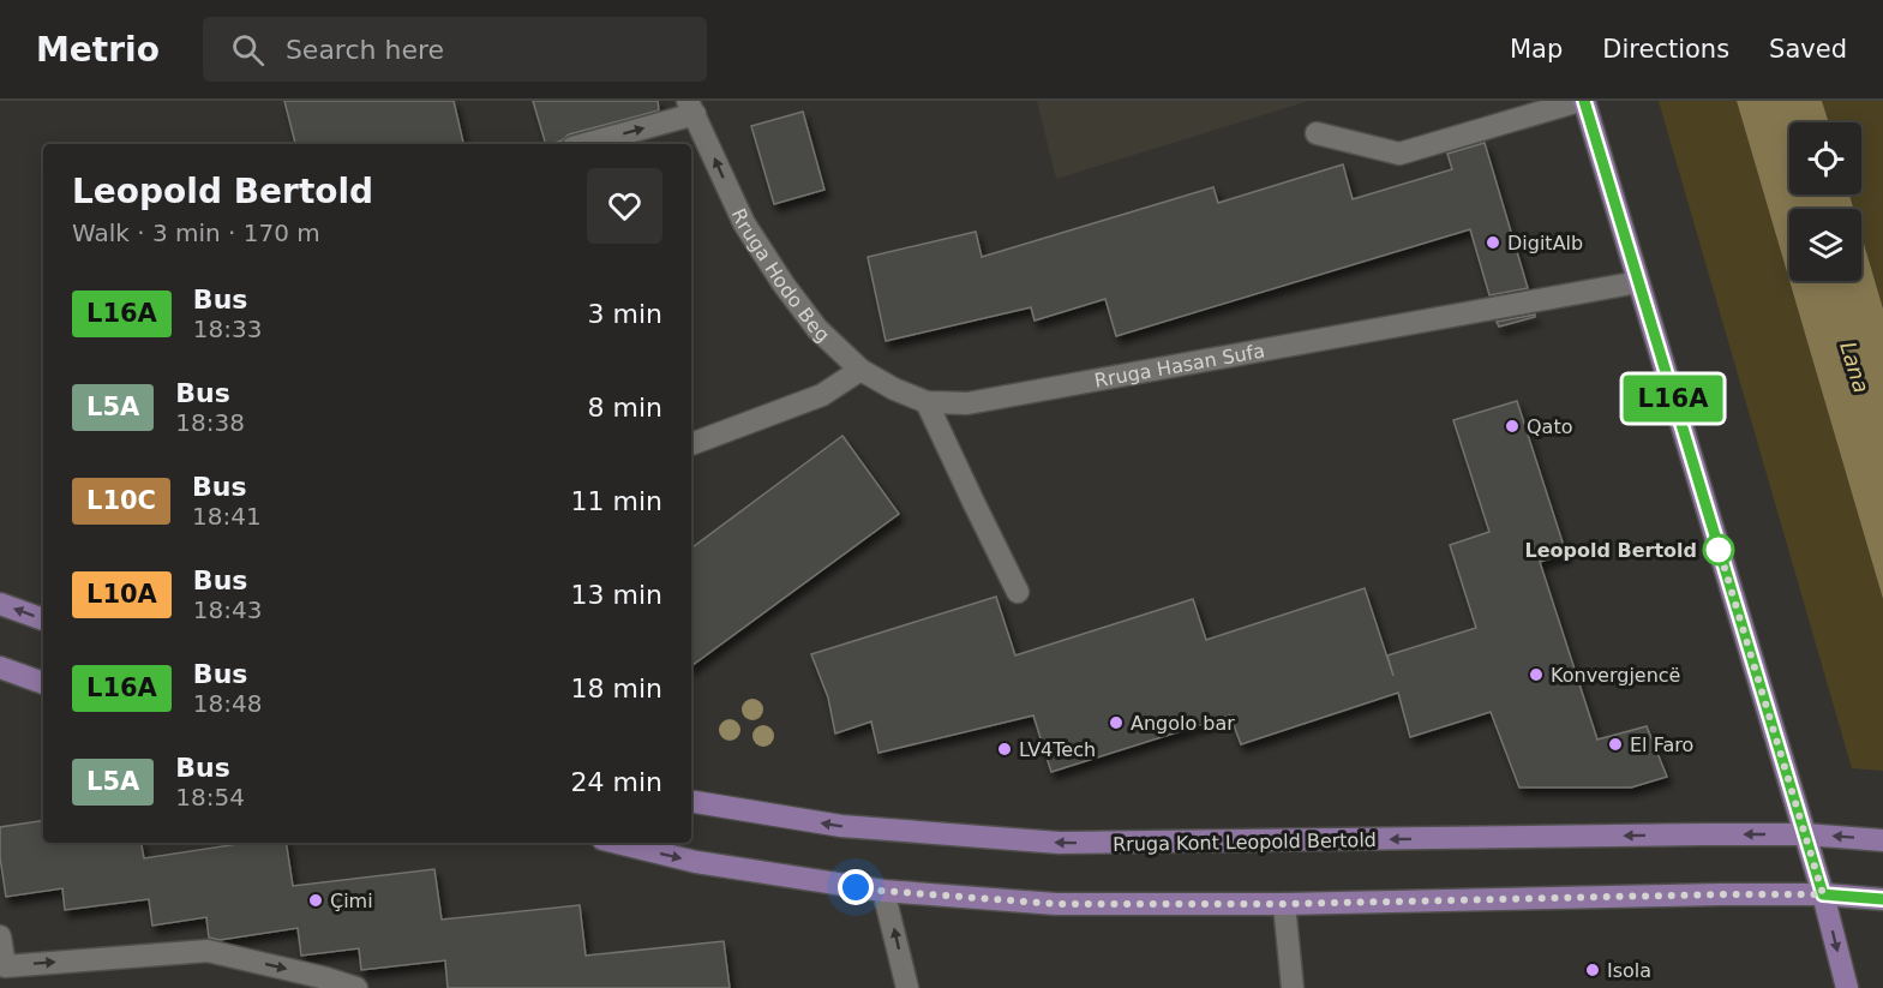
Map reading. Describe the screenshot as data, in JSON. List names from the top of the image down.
{
  "streets": {
    "main road": ["Rruga Kont Leopold Bertold"],
    "street": ["Rruga Hodo Beg", "Rruga Hasan Sufa"]
  },
  "crossings": [
    ["Rruga Hodo Beg", "Rruga Hasan Sufa"]
  ],
  "one_way": ["Rruga Hodo Beg"],
  "water": ["Lana"],
  "places": [
    "DigitAlb",
    "Qato",
    "Leopold Bertold",
    "Konvergjencë",
    "Angolo bar",
    "El Faro",
    "LV4Tech",
    "Çimi",
    "Isola"
  ],
  "lines": ["bus line L16A"],
  "page": {
    "header": "Metrio",
    "search": "Search here",
    "nav": ["Map", "Directions", "Saved"],
    "on_map": "L16A",
    "heading": ["Leopold Bertold", "Walk · 3 min · 170 m"],
    "list": [
      {
        "mark": "L16A",
        "name": "Bus",
        "note": "18:33",
        "value": "3 min"
      },
      {
        "mark": "L5A",
        "name": "Bus",
        "note": "18:38",
        "value": "8 min"
      },
      {
        "mark": "L10C",
        "name": "Bus",
        "note": "18:41",
        "value": "11 min"
      },
      {
        "mark": "L10A",
        "name": "Bus",
        "note": "18:43",
        "value": "13 min"
      },
      {
        "mark": "L16A",
        "name": "Bus",
        "note": "18:48",
        "value": "18 min"
      },
      {
        "mark": "L5A",
        "name": "Bus",
        "note": "18:54",
        "value": "24 min"
      }
    ]
  }
}
